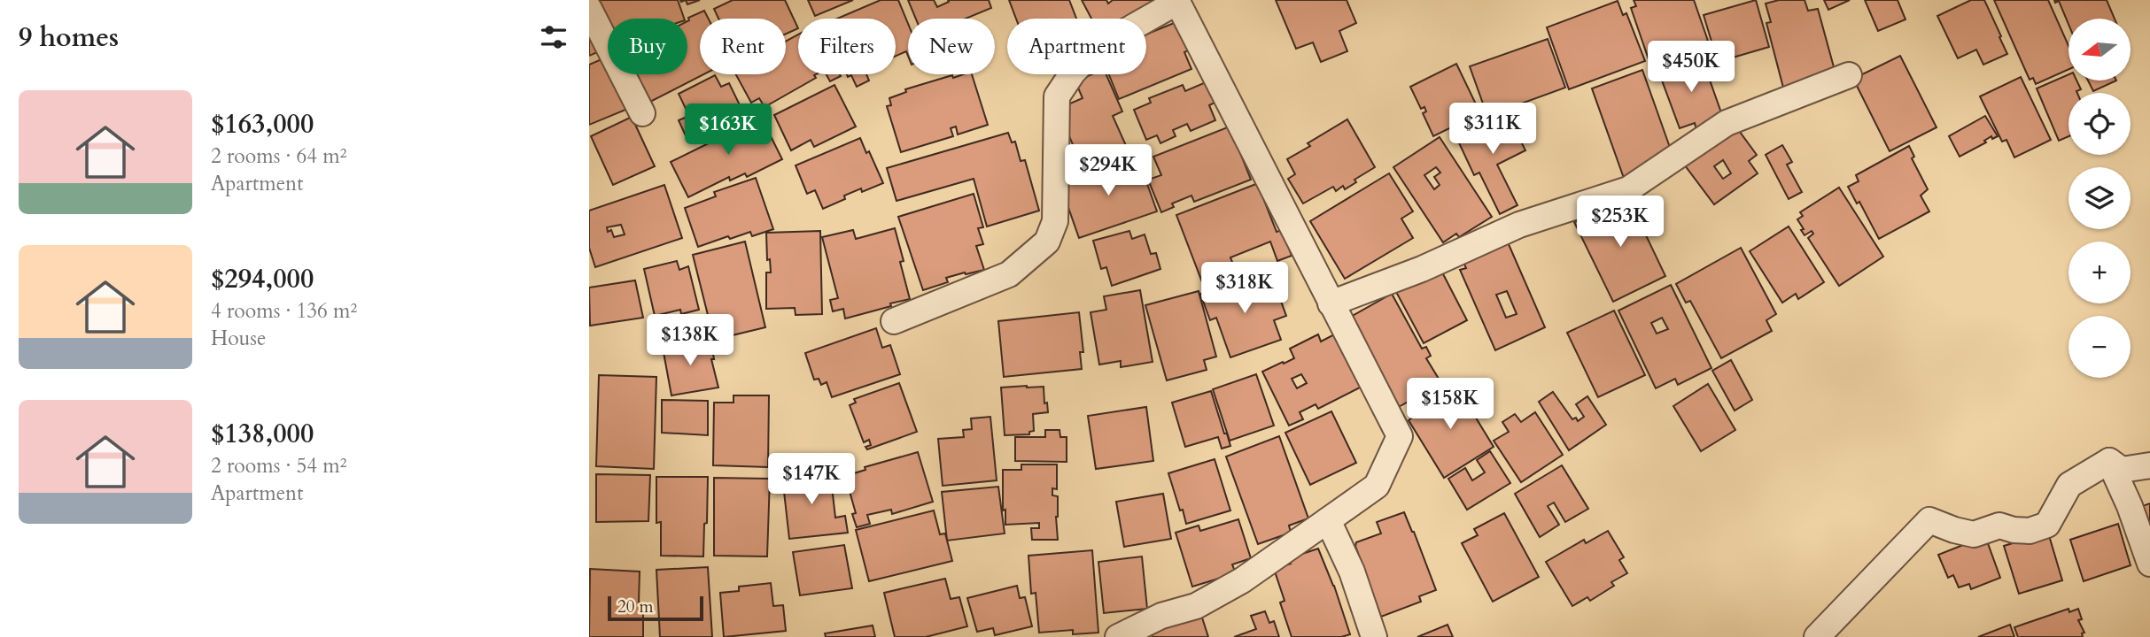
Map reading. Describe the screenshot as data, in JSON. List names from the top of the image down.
{
  "scale_bar": "20 m",
  "north": "left",
  "page": {
    "heading": "9 homes",
    "map_buttons": ["+", "−"],
    "chip": [
      "Buy",
      "Rent",
      "Filters",
      "New",
      "Apartment"
    ],
    "price": [
      "$450K",
      "$311K",
      "$163K",
      "$294K",
      "$253K",
      "$318K",
      "$138K",
      "$158K",
      "$147K"
    ],
    "list": [
      {
        "name": "$163,000",
        "note": "2 rooms · 64 m² · Apartment"
      },
      {
        "name": "$294,000",
        "note": "4 rooms · 136 m² · House"
      },
      {
        "name": "$138,000",
        "note": "2 rooms · 54 m² · Apartment"
      }
    ],
    "scale": "20 m"
  }
}
